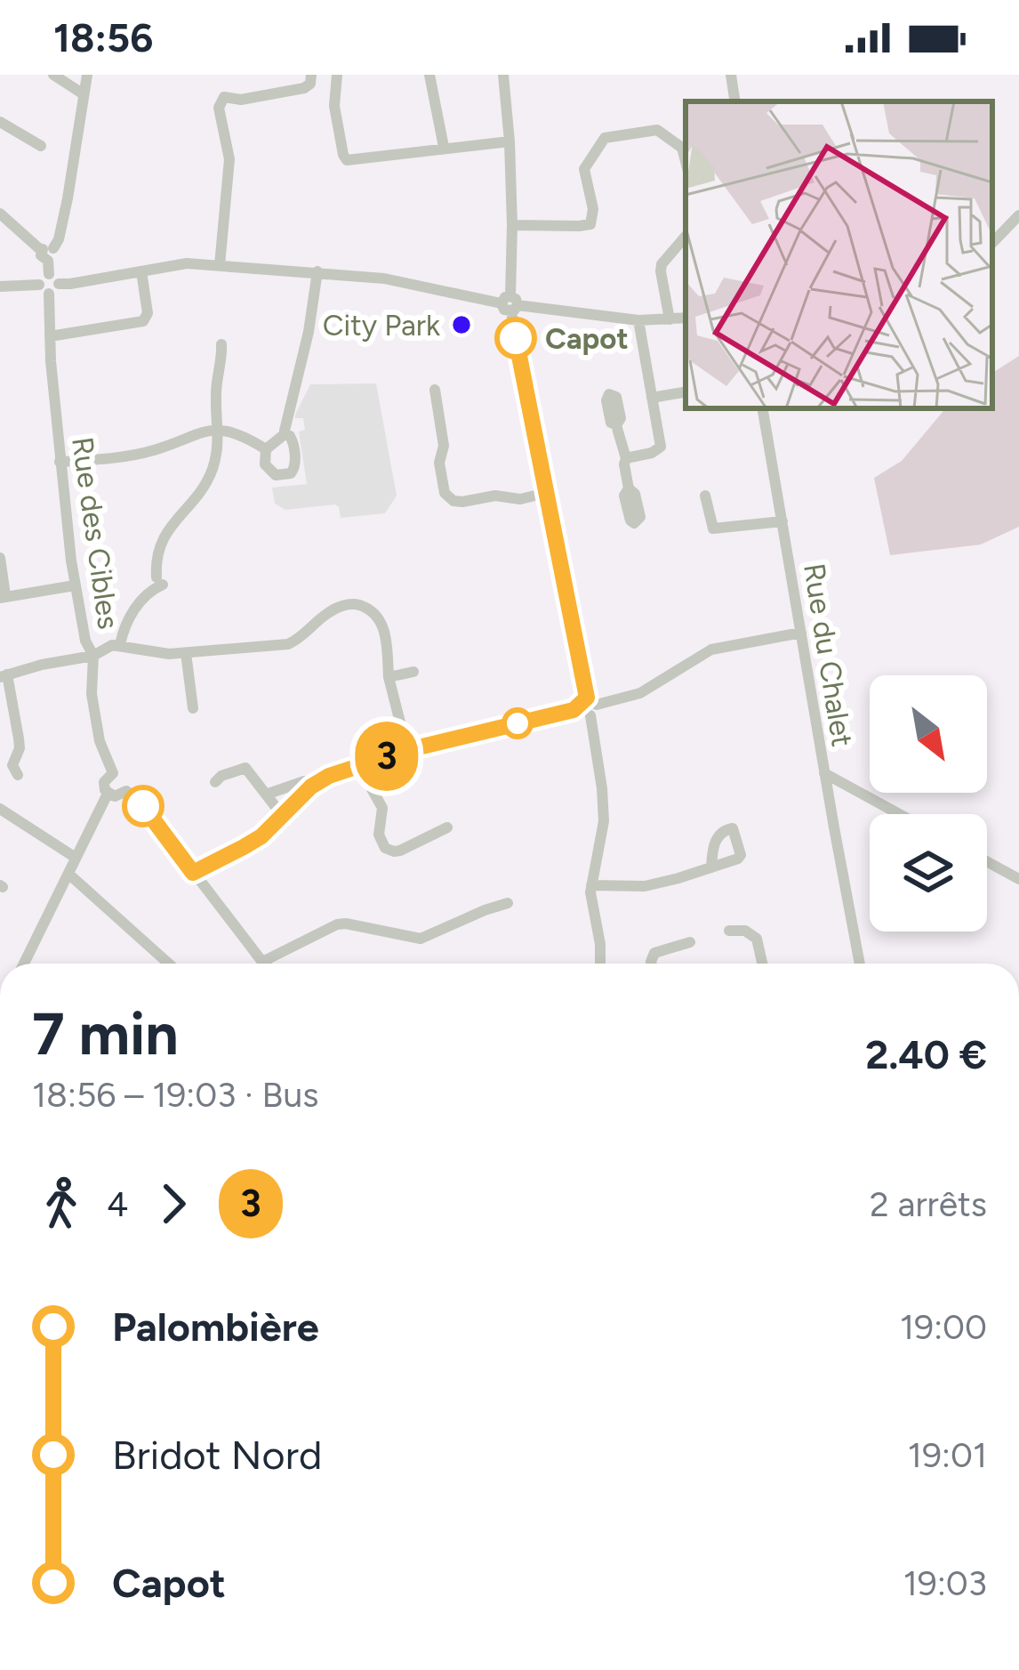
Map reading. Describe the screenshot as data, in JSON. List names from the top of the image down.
{
  "streets": {
    "street": ["Rue des Cibles", "Rue du Chalet"]
  },
  "places": ["City Park", "Capot"],
  "lines": ["bus line 3"],
  "north": "bottom right",
  "page": {
    "status": "18:56",
    "on_map": "3",
    "heading": ["7 min", "18:56 – 19:03 · Bus", "2.40 €"],
    "legs": ["4", "3", "2 arrêts"],
    "list": [
      {
        "name": "Palombière",
        "value": "19:00"
      },
      {
        "name": "Bridot Nord",
        "value": "19:01"
      },
      {
        "name": "Capot",
        "value": "19:03"
      }
    ]
  }
}
